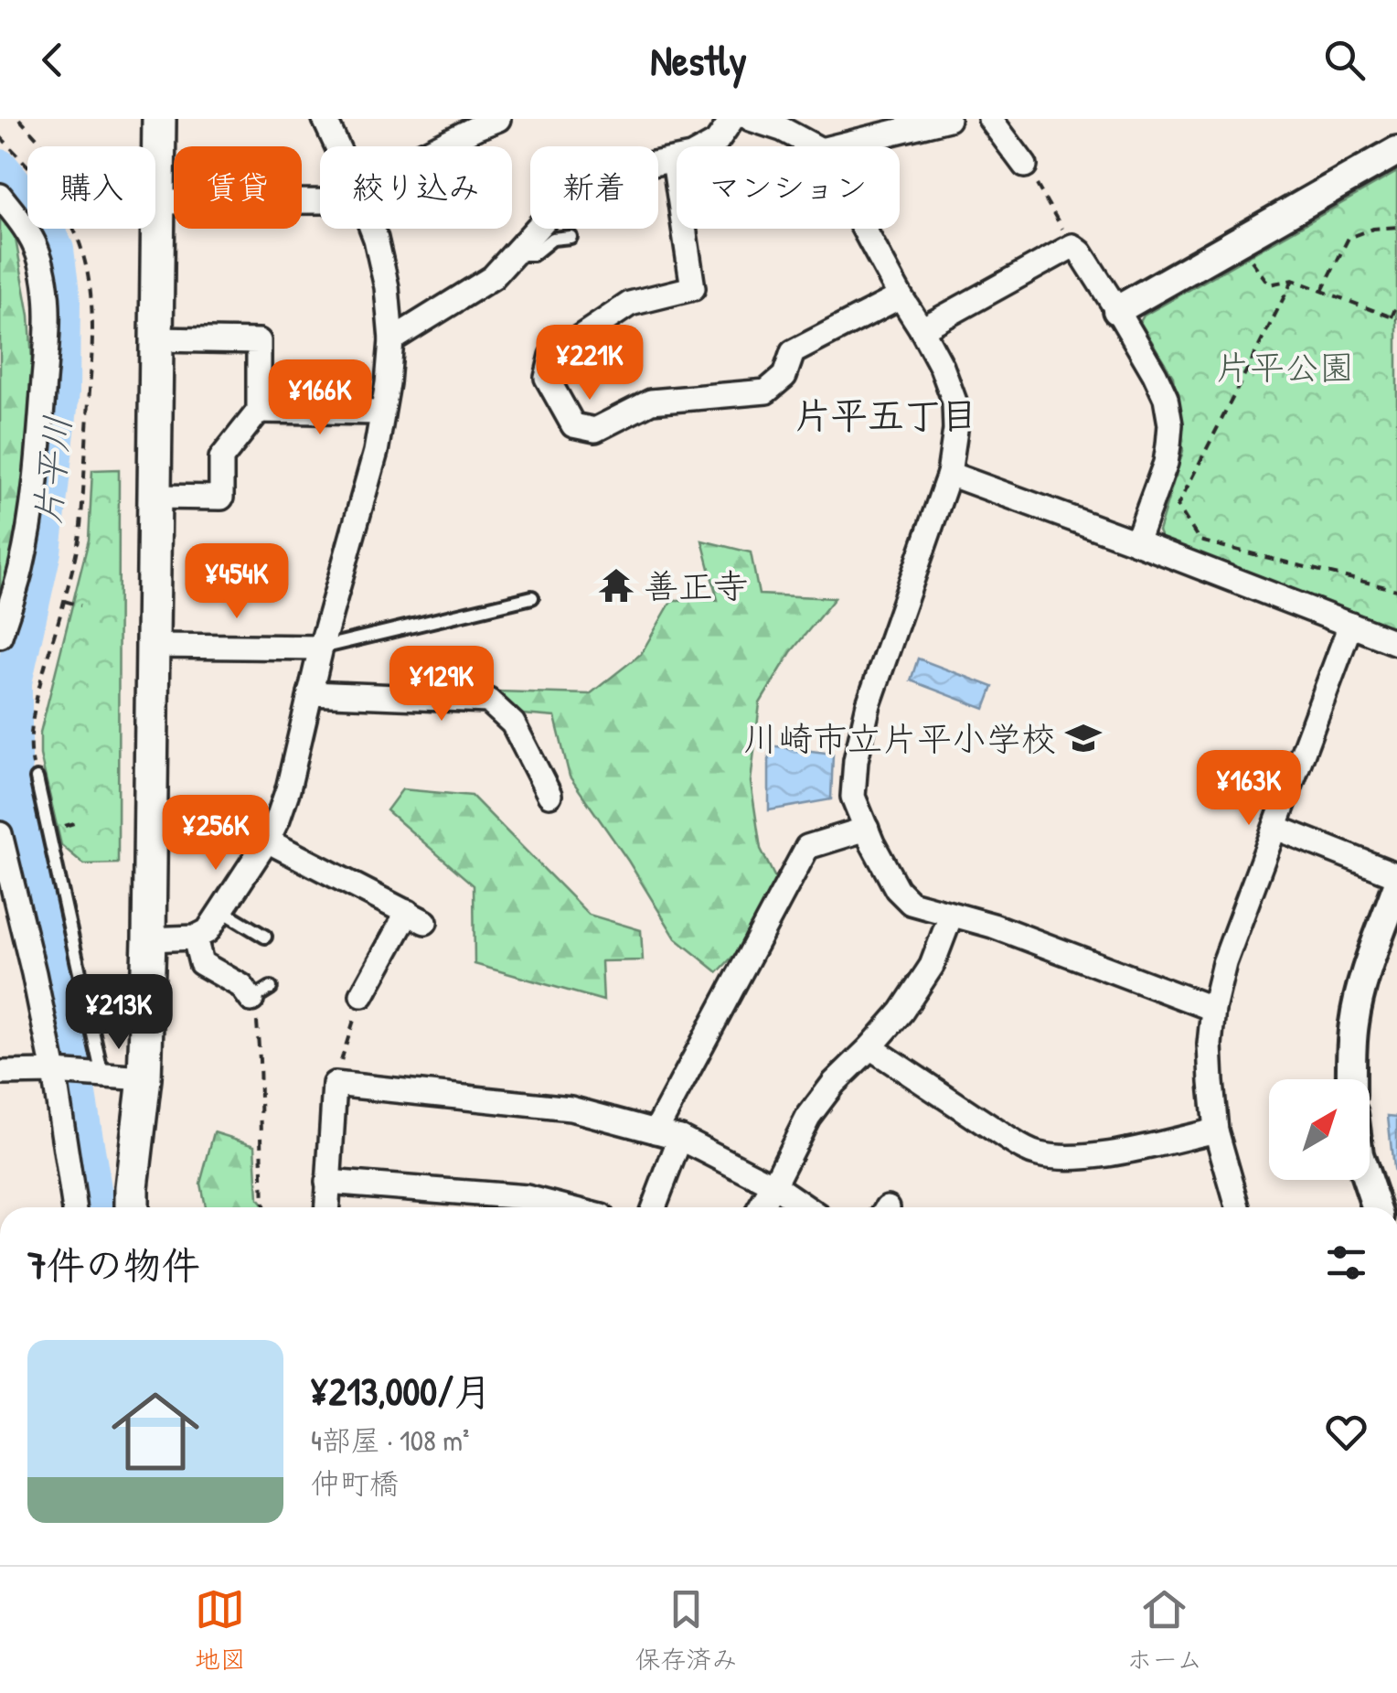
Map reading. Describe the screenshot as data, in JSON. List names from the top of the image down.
{
  "districts": ["片平五丁目"],
  "water": ["片平川"],
  "parks": ["片平公園"],
  "places": {
    "temple": ["善正寺"],
    "school or university": ["川崎市立片平小学校"]
  },
  "north": "top right",
  "page": {
    "header": "Nestly",
    "chip": [
      "購入",
      "賃貸",
      "絞り込み",
      "新着",
      "マンション"
    ],
    "price": [
      "¥221K",
      "¥166K",
      "¥454K",
      "¥129K",
      "¥163K",
      "¥256K",
      "¥213K"
    ],
    "heading": "7件の物件",
    "list": [
      {
        "name": "¥213,000/月",
        "note": "4部屋 · 108 m² · 仲町橋"
      }
    ],
    "tabs": ["地図", "保存済み", "ホーム"]
  }
}
